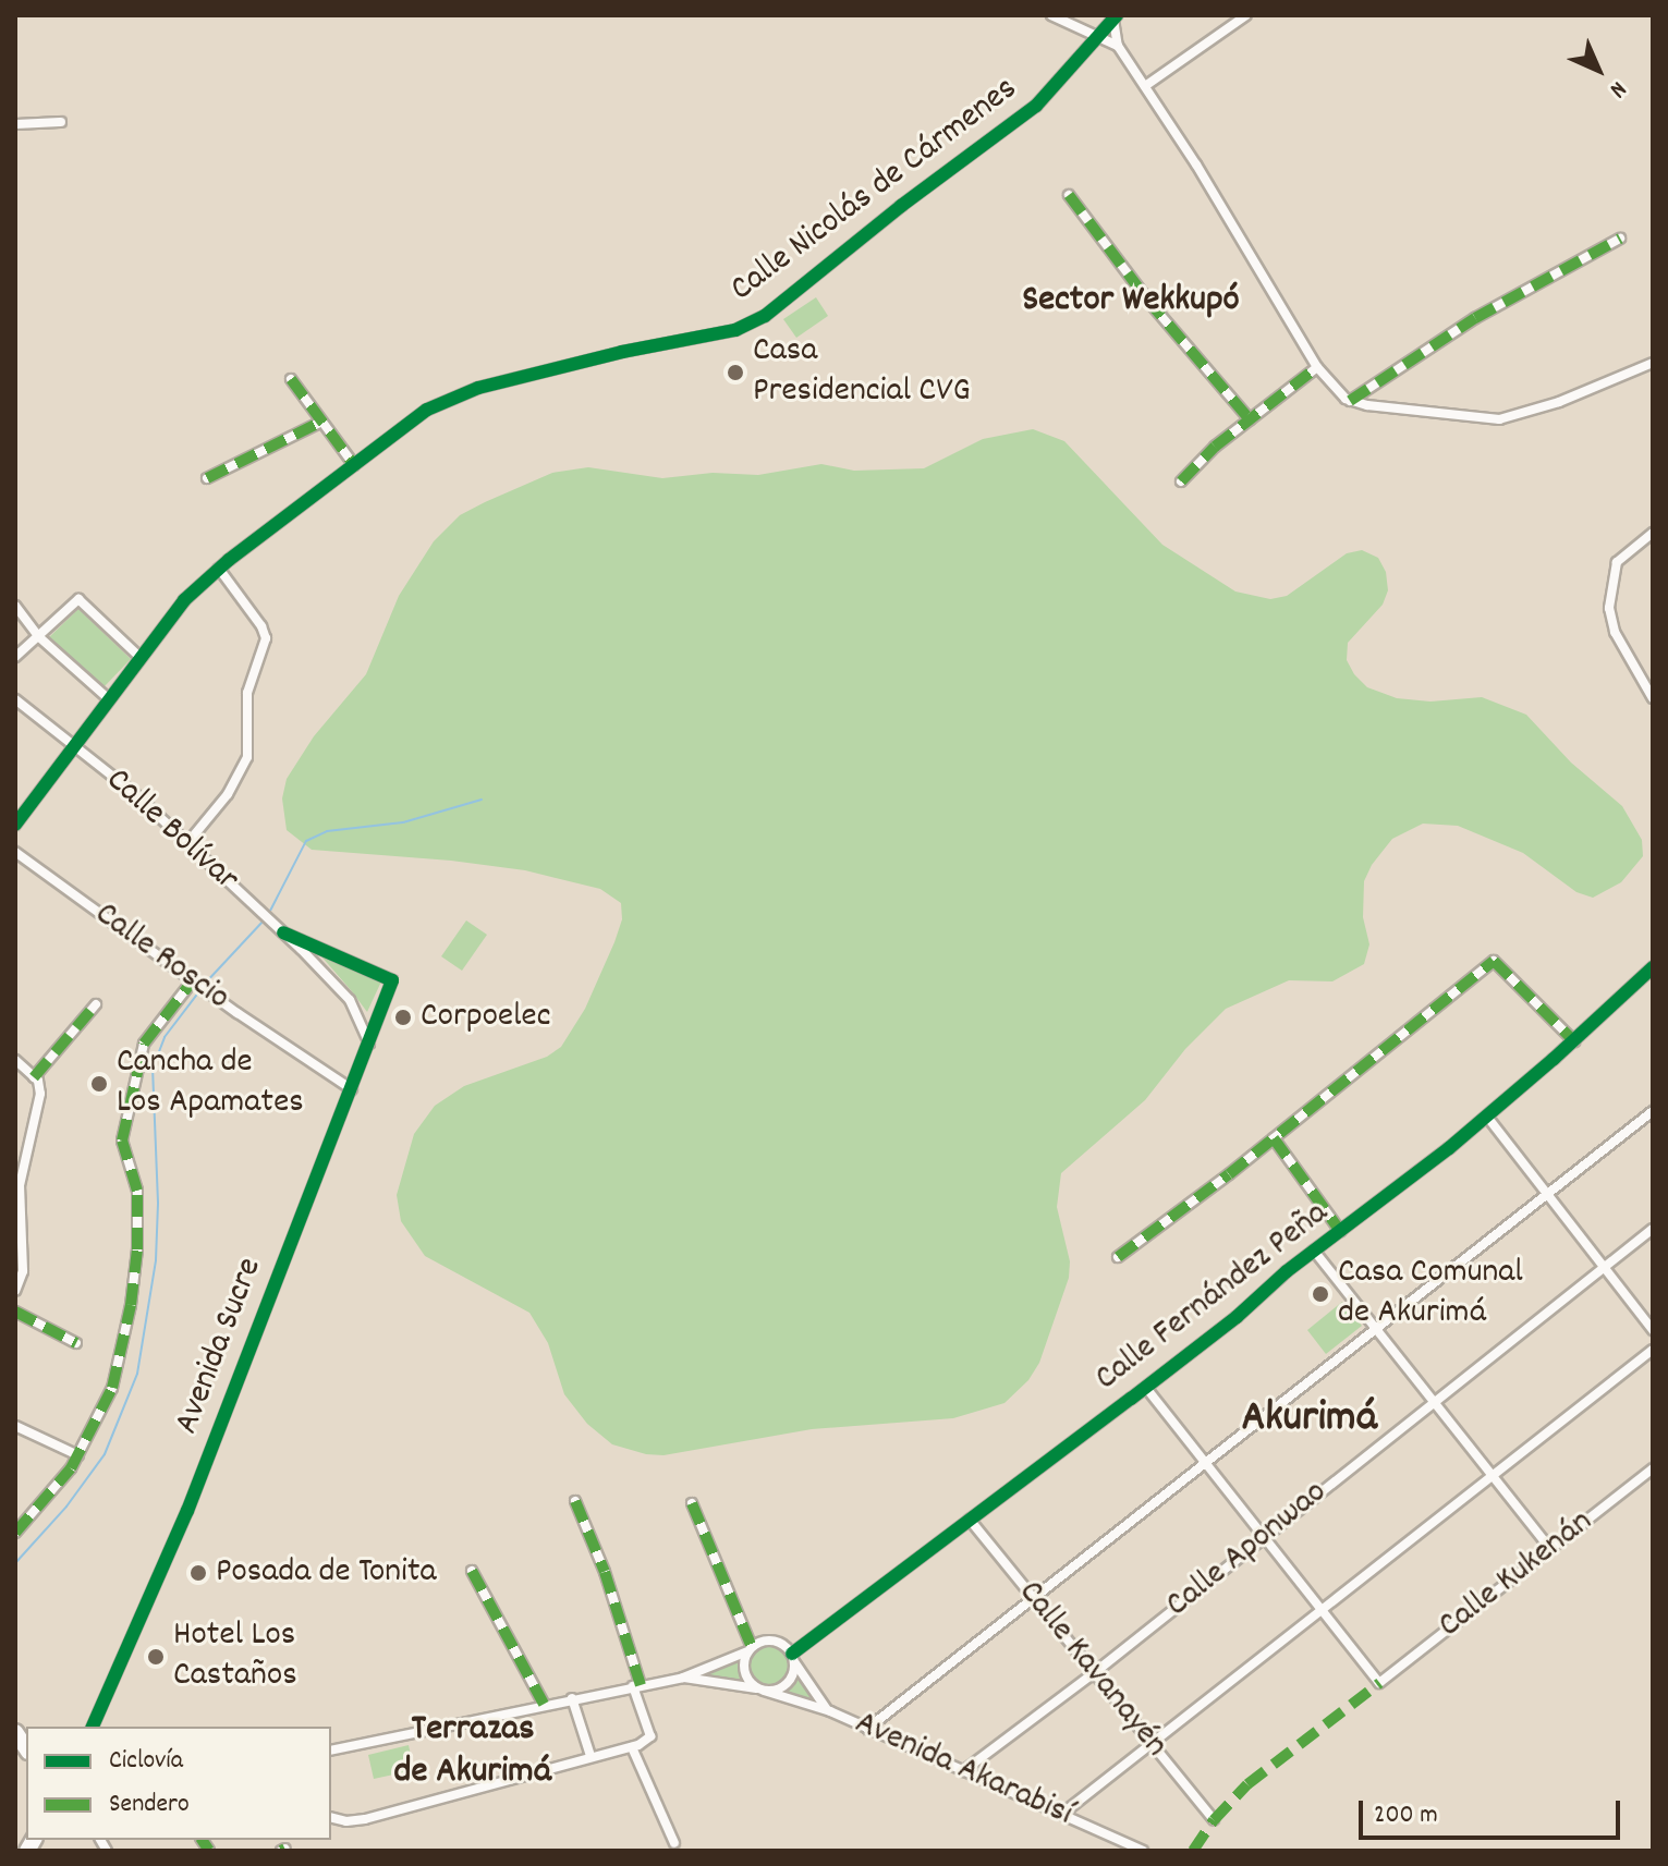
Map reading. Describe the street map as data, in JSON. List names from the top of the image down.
{
  "streets": {
    "street": [
      "Calle Nicolás de Cármenes",
      "Calle Bolívar",
      "Calle Roscio",
      "Calle Fernández Peña",
      "Avenida Sucre",
      "Calle Aponwao",
      "Calle Kukenán",
      "Calle Kavanayén",
      "Avenida Akarabisí"
    ]
  },
  "crossings": [
    ["Calle Nicolás de Cármenes", "Calle Bolívar"],
    ["Calle Bolívar", "Avenida Sucre"],
    ["Calle Roscio", "Avenida Sucre"],
    ["Calle Fernández Peña", "Calle Kavanayén"],
    ["Calle Fernández Peña", "Avenida Akarabisí"],
    ["Calle Aponwao", "Calle Kavanayén"],
    ["Calle Aponwao", "Avenida Akarabisí"]
  ],
  "districts": ["Sector Wekkupó", "Akurimá", "Terrazas de Akurimá"],
  "places": [
    "Casa Presidencial CVG",
    "Corpoelec",
    "Cancha de Los Apamates",
    "Casa Comunal de Akurimá",
    "Posada de Tonita",
    "Hotel Los Castaños"
  ],
  "legend": ["Ciclovía", "Sendero"],
  "scale_bar": "200 m",
  "north": "bottom right"
}
